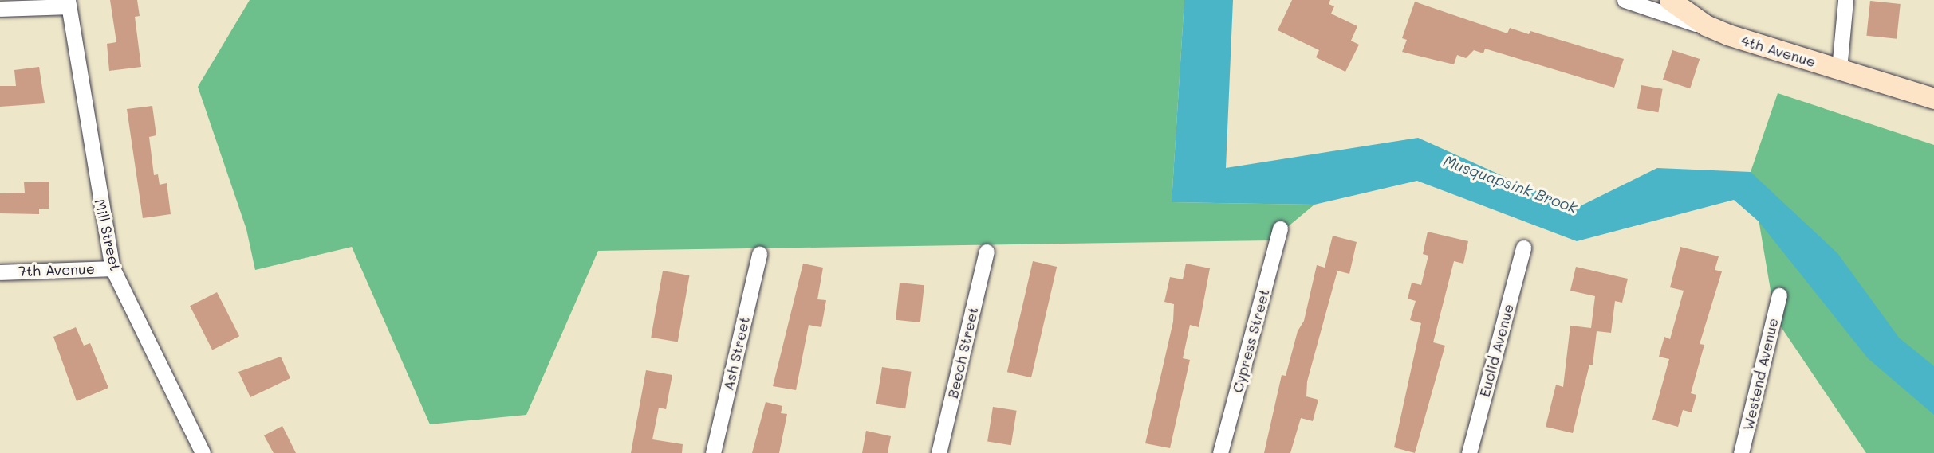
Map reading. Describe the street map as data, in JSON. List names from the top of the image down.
{
  "streets": {
    "main road": ["4th Avenue"],
    "street": [
      "Mill Street",
      "7th Avenue",
      "Cypress Street",
      "Euclid Avenue",
      "Beech Street",
      "Ash Street",
      "Westend Avenue"
    ]
  },
  "crossings": [
    ["Mill Street", "7th Avenue"]
  ],
  "water": ["Musquapsink Brook"]
}
